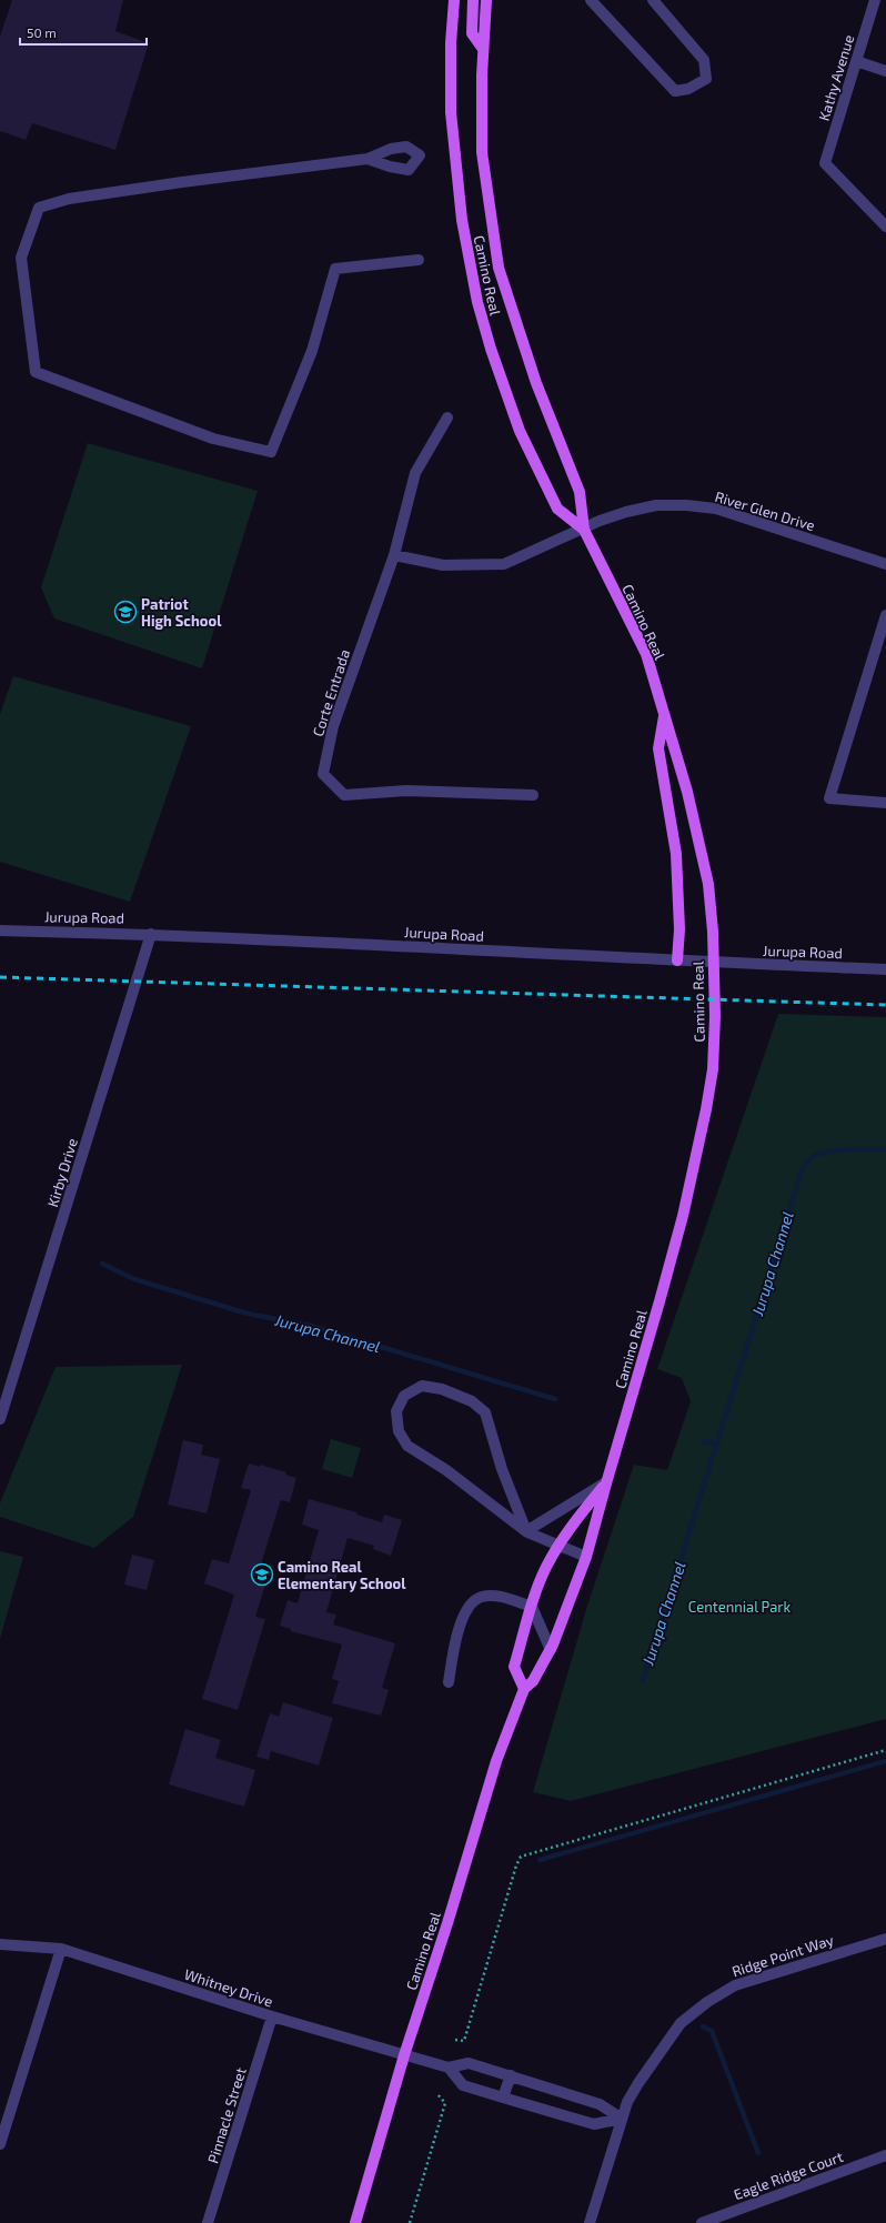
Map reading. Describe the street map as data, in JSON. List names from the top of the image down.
{
  "streets": {
    "main road": ["Camino Real"],
    "street": [
      "Kathy Avenue",
      "River Glen Drive",
      "Corte Entrada",
      "Jurupa Road",
      "Kirby Drive",
      "Ridge Point Way",
      "Whitney Drive",
      "Pinnacle Street",
      "Eagle Ridge Court"
    ]
  },
  "crossings": [
    ["Camino Real", "River Glen Drive"],
    ["Camino Real", "Jurupa Road"],
    ["Camino Real", "Whitney Drive"],
    ["River Glen Drive", "Corte Entrada"],
    ["Jurupa Road", "Kirby Drive"],
    ["Ridge Point Way", "Whitney Drive"],
    ["Whitney Drive", "Pinnacle Street"]
  ],
  "water": ["Jurupa Channel"],
  "parks": ["Centennial Park"],
  "places": {
    "school or university": ["Patriot High School", "Camino Real Elementary School"]
  },
  "scale_bar": "50 m"
}
